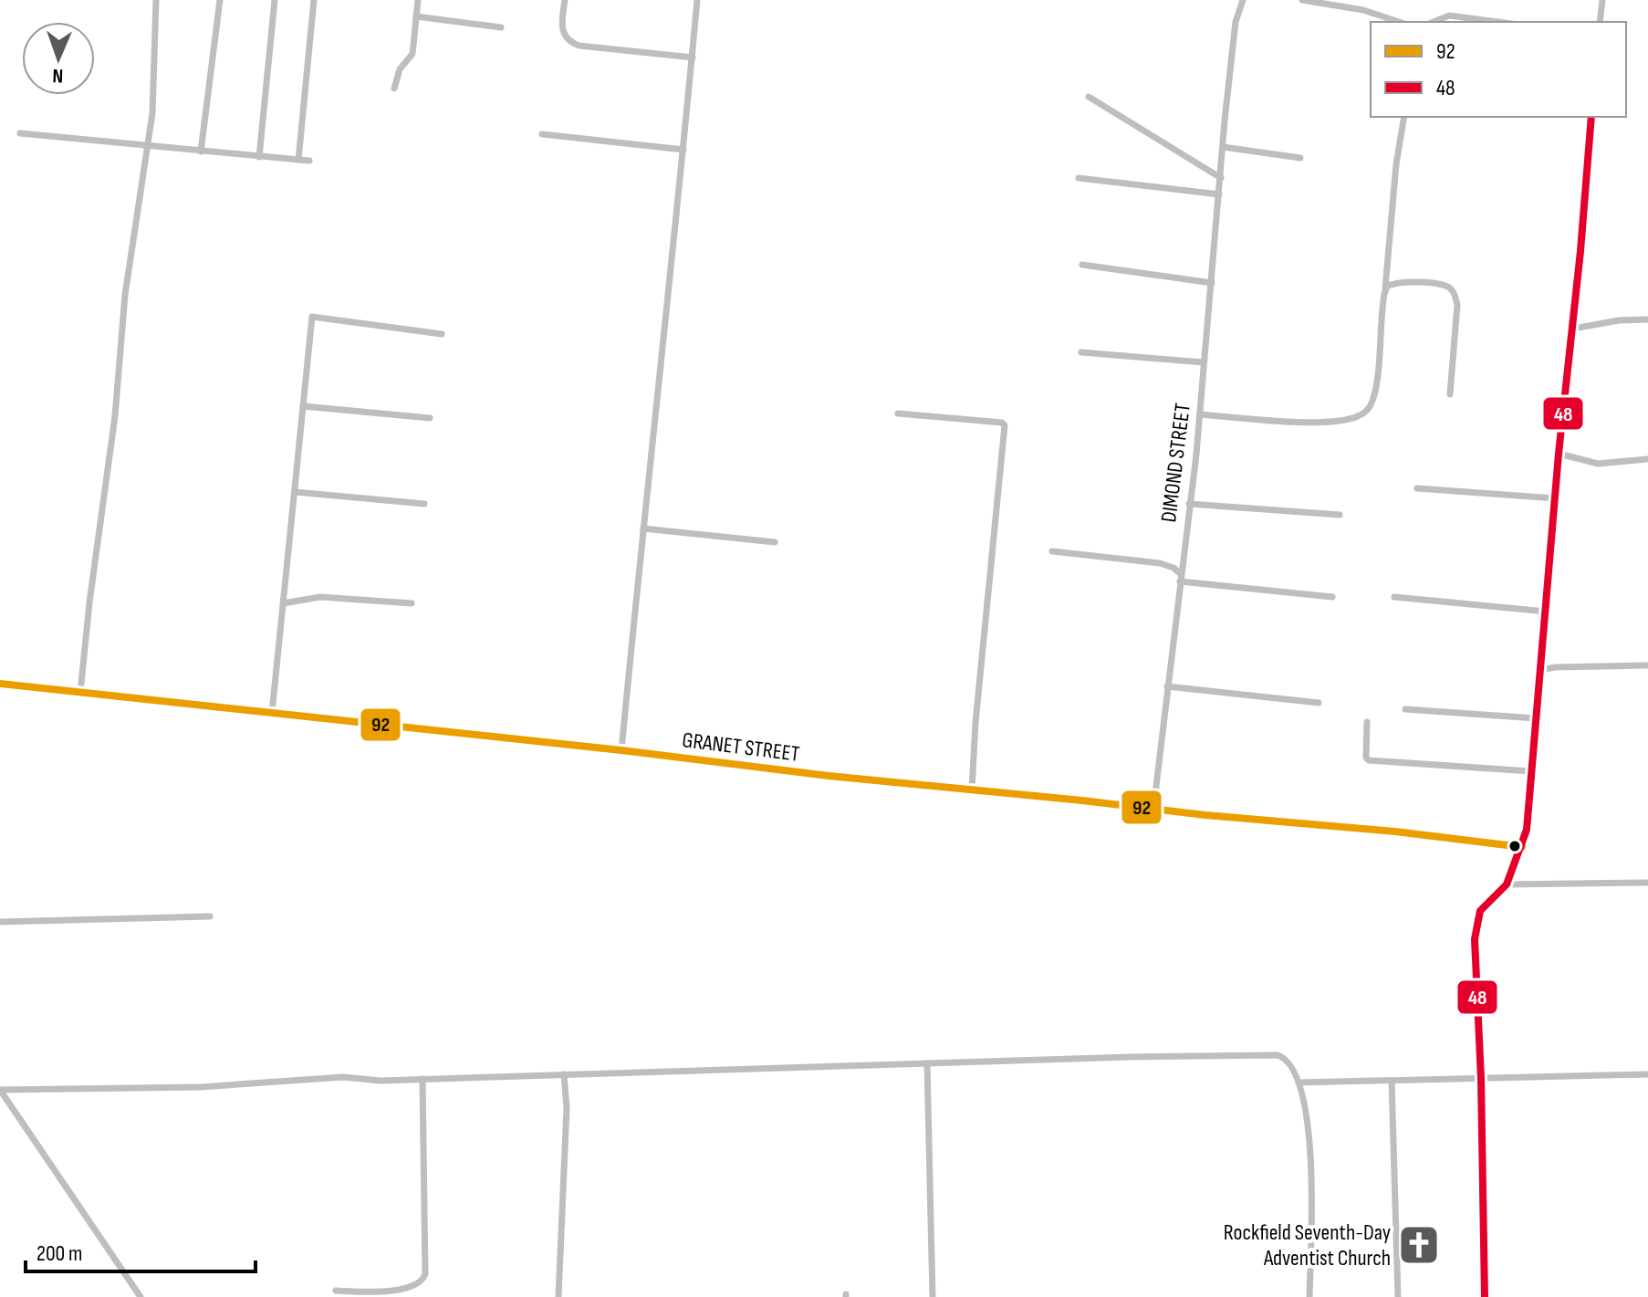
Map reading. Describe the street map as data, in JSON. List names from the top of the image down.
{
  "streets": {
    "street": ["DIMOND STREET", "GRANET STREET"]
  },
  "crossings": [
    ["DIMOND STREET", "GRANET STREET"]
  ],
  "places": {
    "church": ["Rockfield Seventh-Day Adventist Church"]
  },
  "lines": ["transit line 48", "transit line 92"],
  "legend": ["92", "48"],
  "scale_bar": "200 m",
  "north": "bottom"
}
